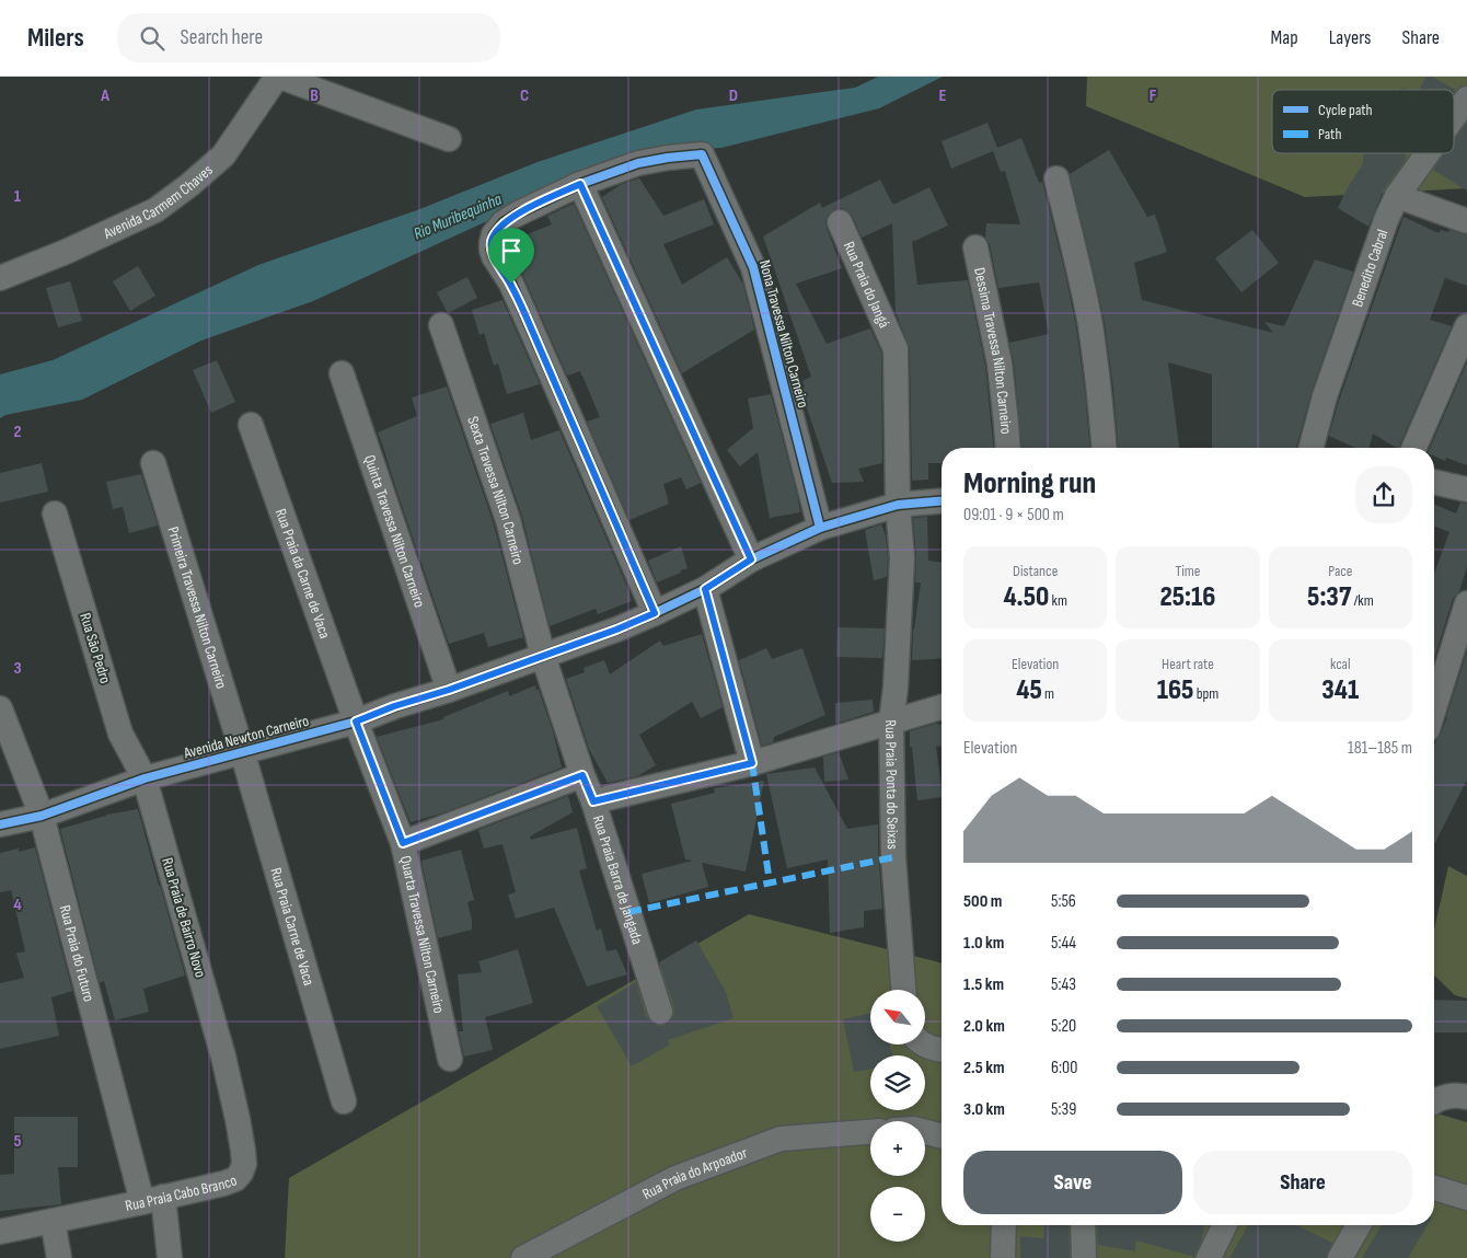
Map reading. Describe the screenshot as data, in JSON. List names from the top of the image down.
{
  "streets": {
    "street": [
      "Avenida Carmem Chaves",
      "Benedito Cabral",
      "Rua Praia do Jangá",
      "Nona Travessa Nilton Carneiro",
      "Dessima Travessa Nilton Carneiro",
      "Sexta Travessa Nilton Carneiro",
      "Quinta Travessa Nilton Carneiro",
      "Rua Praia da Carne de Vaca",
      "Primeira Travessa Nilton Carneiro",
      "Rua São Pedro",
      "Avenida Newton Carneiro",
      "Rua Praia Ponta do Seixas",
      "Rua Praia Barra de Jangada",
      "Rua Praia de Bairro Novo",
      "Rua Praia Carne de Vaca",
      "Quarta Travessa Nilton Carneiro",
      "Rua Praia do Futuro",
      "Rua Praia do Arpoador",
      "Rua Praia Cabo Branco"
    ]
  },
  "crossings": [
    ["Rua Praia do Jangá", "Rua Praia Ponta do Seixas"],
    ["Sexta Travessa Nilton Carneiro", "Avenida Newton Carneiro"],
    ["Sexta Travessa Nilton Carneiro", "Rua Praia Barra de Jangada"],
    ["Quinta Travessa Nilton Carneiro", "Avenida Newton Carneiro"],
    ["Rua Praia da Carne de Vaca", "Avenida Newton Carneiro"],
    ["Rua Praia da Carne de Vaca", "Quarta Travessa Nilton Carneiro"],
    ["Primeira Travessa Nilton Carneiro", "Avenida Newton Carneiro"],
    ["Primeira Travessa Nilton Carneiro", "Rua Praia Carne de Vaca"],
    ["Rua São Pedro", "Avenida Newton Carneiro"],
    ["Rua São Pedro", "Rua Praia de Bairro Novo"],
    ["Avenida Newton Carneiro", "Rua Praia Barra de Jangada"],
    ["Avenida Newton Carneiro", "Rua Praia de Bairro Novo"],
    ["Avenida Newton Carneiro", "Rua Praia Carne de Vaca"],
    ["Avenida Newton Carneiro", "Quarta Travessa Nilton Carneiro"],
    ["Avenida Newton Carneiro", "Rua Praia do Futuro"],
    ["Rua Praia de Bairro Novo", "Rua Praia Cabo Branco"],
    ["Rua Praia do Futuro", "Rua Praia Cabo Branco"]
  ],
  "water": ["Rio Muribequinha"],
  "legend": ["Cycle path", "Path"],
  "north": "top left",
  "page": {
    "header": "Milers",
    "search": "Search here",
    "nav": ["Map", "Layers", "Share"],
    "heading": ["Morning run", "09:01 · 9 × 500 m"],
    "stats": [
      ["Distance", "4.50 km"],
      ["Time", "25:16"],
      ["Pace", "5:37 /km"],
      ["Elevation", "45 m"],
      ["Heart rate", "165 bpm"],
      ["kcal", "341"]
    ],
    "chart": ["Elevation", "181–185 m"],
    "list": [
      {
        "name": "500 m",
        "note": "5:56"
      },
      {
        "name": "1.0 km",
        "note": "5:44"
      },
      {
        "name": "1.5 km",
        "note": "5:43"
      },
      {
        "name": "2.0 km",
        "note": "5:20"
      },
      {
        "name": "2.5 km",
        "note": "6:00"
      },
      {
        "name": "3.0 km",
        "note": "5:39"
      }
    ],
    "map_buttons": ["+", "−"],
    "buttons": ["Save", "Share"]
  },
  "grid": {
    "columns": [
      "A",
      "B",
      "C",
      "D",
      "E",
      "F"
    ],
    "rows": [
      "1",
      "2",
      "3",
      "4",
      "5"
    ]
  }
}
